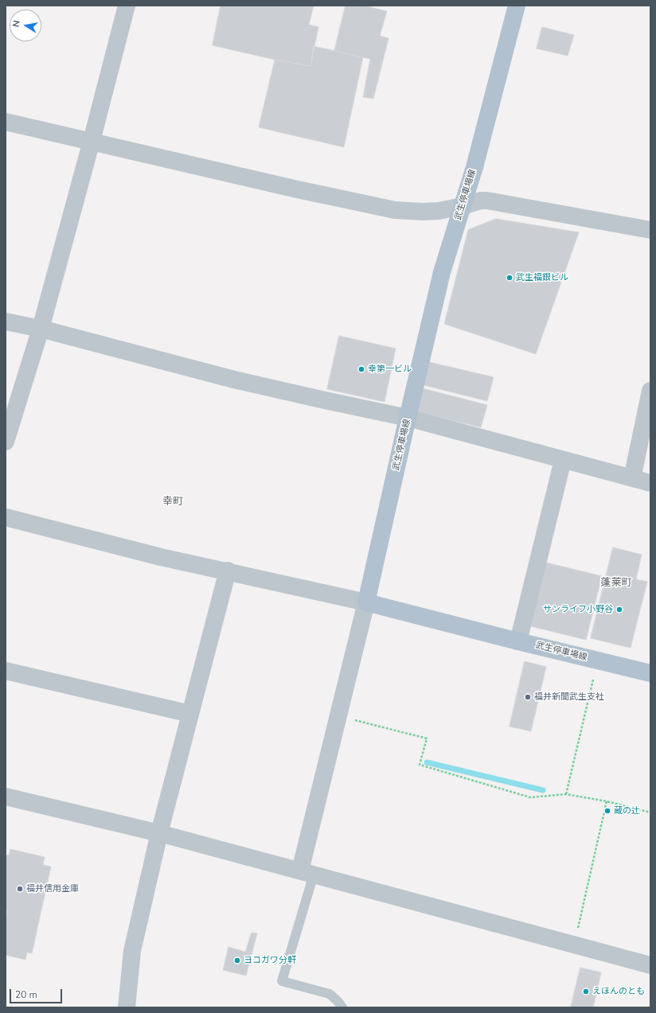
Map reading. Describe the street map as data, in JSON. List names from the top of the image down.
{
  "streets": {
    "main road": ["武生停車場線"]
  },
  "districts": ["幸町", "蓬莱町"],
  "places": [
    "武生福銀ビル",
    "幸第一ビル",
    "サンライフ小野谷",
    "福井新聞武生支社",
    "蔵の辻",
    "福井信用金庫",
    "ヨコガワ分軒",
    "えほんのとも"
  ],
  "scale_bar": "20 m",
  "north": "left"
}
